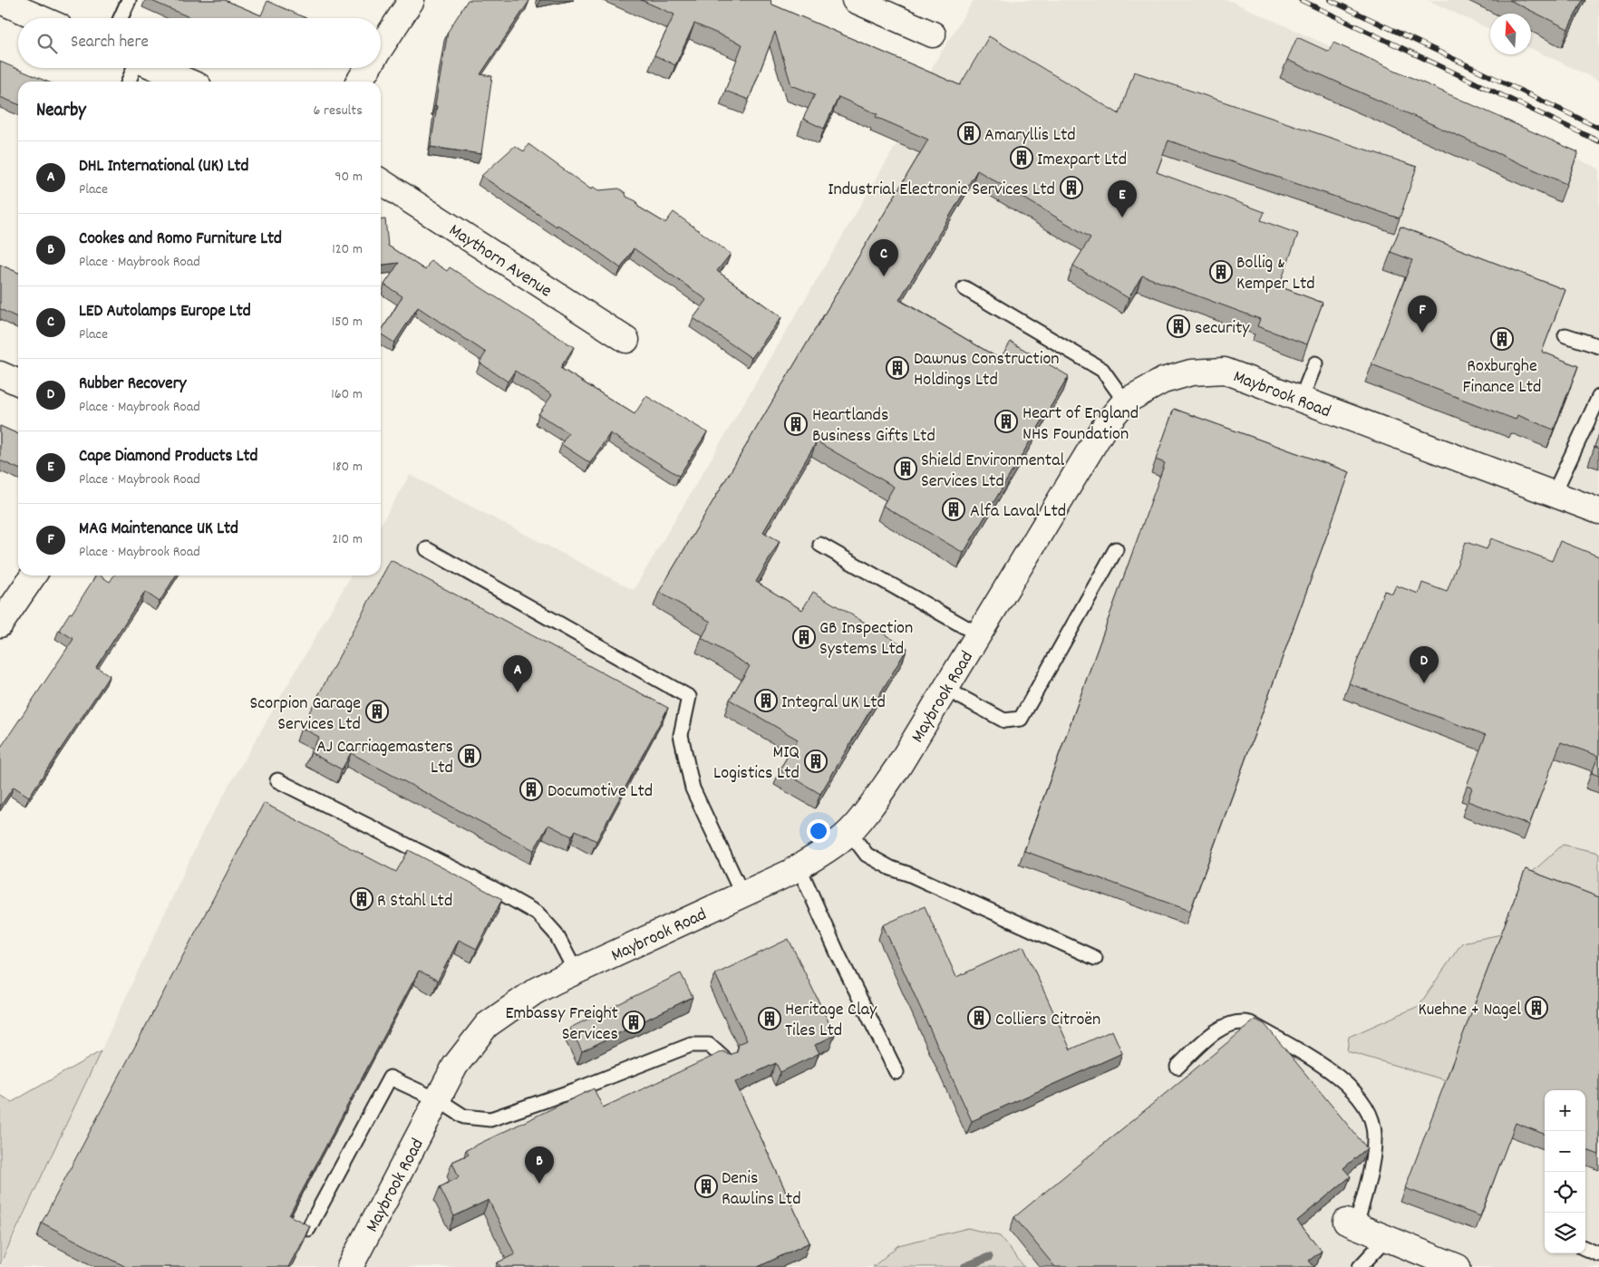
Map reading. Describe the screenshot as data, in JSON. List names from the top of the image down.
{
  "streets": {
    "street": ["Maythorn Avenue", "Maybrook Road"]
  },
  "places": {
    "building": [
      "Amaryllis Ltd",
      "Imexpart Ltd",
      "Industrial Electronic Services Ltd",
      "Bollig & Kemper Ltd",
      "security",
      "Roxburghe Finance Ltd",
      "Dawnus Construction Holdings Ltd",
      "Heart of England NHS Foundation",
      "Heartlands Business Gifts Ltd",
      "Shield Environmental Services Ltd",
      "Alfa Laval Ltd",
      "GB Inspection Systems Ltd",
      "Integral UK Ltd",
      "Scorpion Garage Services Ltd",
      "AJ Carriagemasters Ltd",
      "MIQ Logistics Ltd",
      "Documotive Ltd",
      "R Stahl Ltd",
      "Kuehne + Nagel",
      "Colliers Citroën",
      "Heritage Clay Tiles Ltd",
      "Embassy Freight Services",
      "Denis Rawlins Ltd"
    ]
  },
  "north": "top",
  "page": {
    "search": "Search here",
    "heading": ["Nearby", "6 results"],
    "list": [
      {
        "mark": "A",
        "name": "DHL International (UK) Ltd",
        "note": "Place",
        "value": "90 m"
      },
      {
        "mark": "B",
        "name": "Cookes and Romo Furniture Ltd",
        "note": "Place · Maybrook Road",
        "value": "120 m"
      },
      {
        "mark": "C",
        "name": "LED Autolamps Europe Ltd",
        "note": "Place",
        "value": "150 m"
      },
      {
        "mark": "D",
        "name": "Rubber Recovery",
        "note": "Place · Maybrook Road",
        "value": "160 m"
      },
      {
        "mark": "E",
        "name": "Cape Diamond Products Ltd",
        "note": "Place · Maybrook Road",
        "value": "180 m"
      },
      {
        "mark": "F",
        "name": "MAG Maintenance UK Ltd",
        "note": "Place · Maybrook Road",
        "value": "210 m"
      }
    ],
    "pins": [
      "E",
      "C",
      "F",
      "D",
      "A",
      "B"
    ],
    "map_buttons": ["+", "−"]
  }
}
